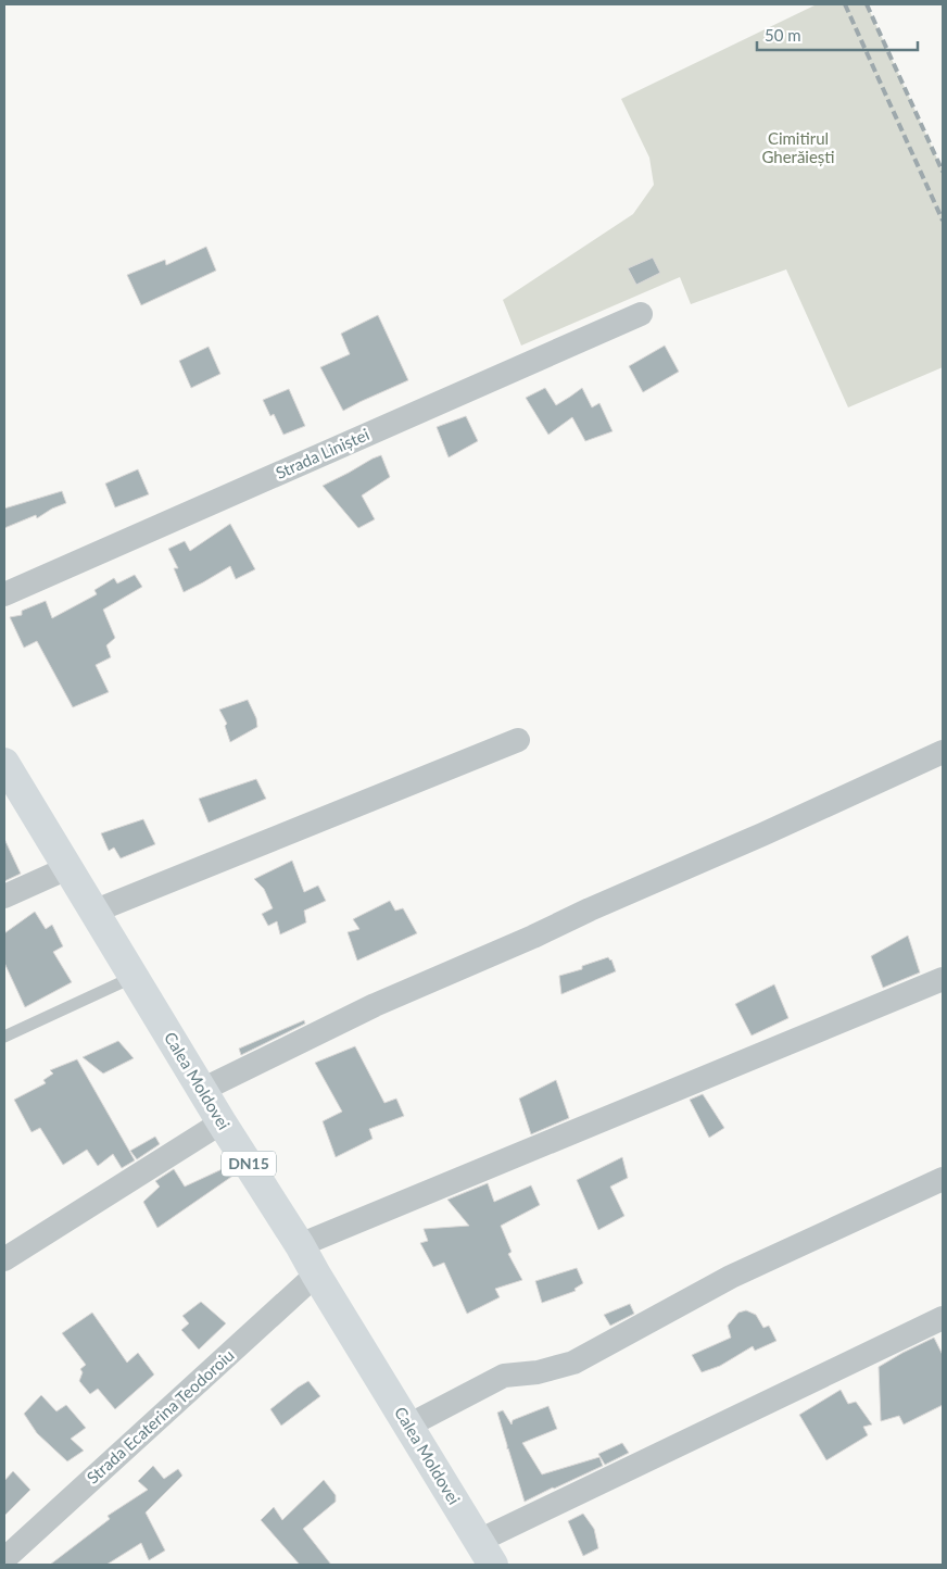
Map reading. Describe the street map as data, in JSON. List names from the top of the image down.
{
  "streets": {
    "main road": ["Calea Moldovei", "DN15"],
    "street": ["Strada Liniștei", "Strada Ecaterina Teodoroiu"]
  },
  "crossings": [
    ["Calea Moldovei", "Strada Ecaterina Teodoroiu"]
  ],
  "parks": ["Cimitirul Gherăiești"],
  "scale_bar": "50 m"
}
